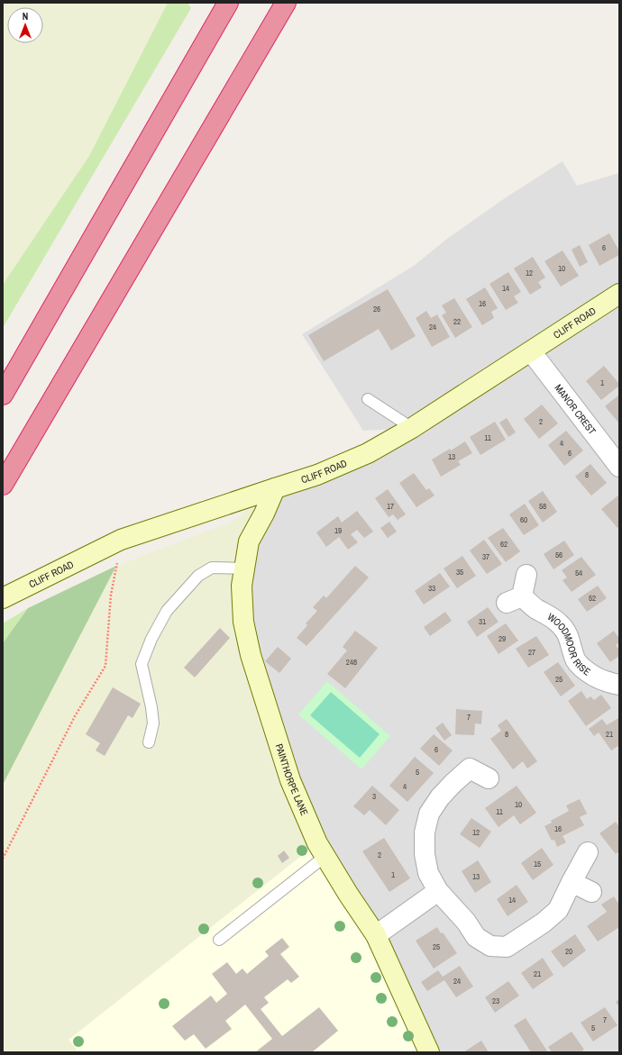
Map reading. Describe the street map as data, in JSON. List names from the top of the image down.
{
  "streets": {
    "street": [
      "CLIFF ROAD",
      "MANOR CREST",
      "WOODMOOR RISE",
      "PAINTHORPE LANE"
    ]
  },
  "crossings": [
    ["CLIFF ROAD", "MANOR CREST"],
    ["CLIFF ROAD", "PAINTHORPE LANE"]
  ],
  "house_numbers": [
    "6",
    "10",
    "12",
    "14",
    "16",
    "26",
    "22",
    "24",
    "1",
    "2",
    "11",
    "4",
    "6",
    "13",
    "8",
    "17",
    "58",
    "60",
    "19",
    "62",
    "56",
    "37",
    "35",
    "54",
    "33",
    "52",
    "31",
    "29",
    "27",
    "248",
    "25",
    "7",
    "8",
    "21",
    "6",
    "5",
    "4",
    "3",
    "10",
    "11",
    "16",
    "12",
    "2",
    "15",
    "1",
    "13",
    "14",
    "25",
    "20",
    "21",
    "24",
    "23",
    "7",
    "5"
  ],
  "north": "top"
}
